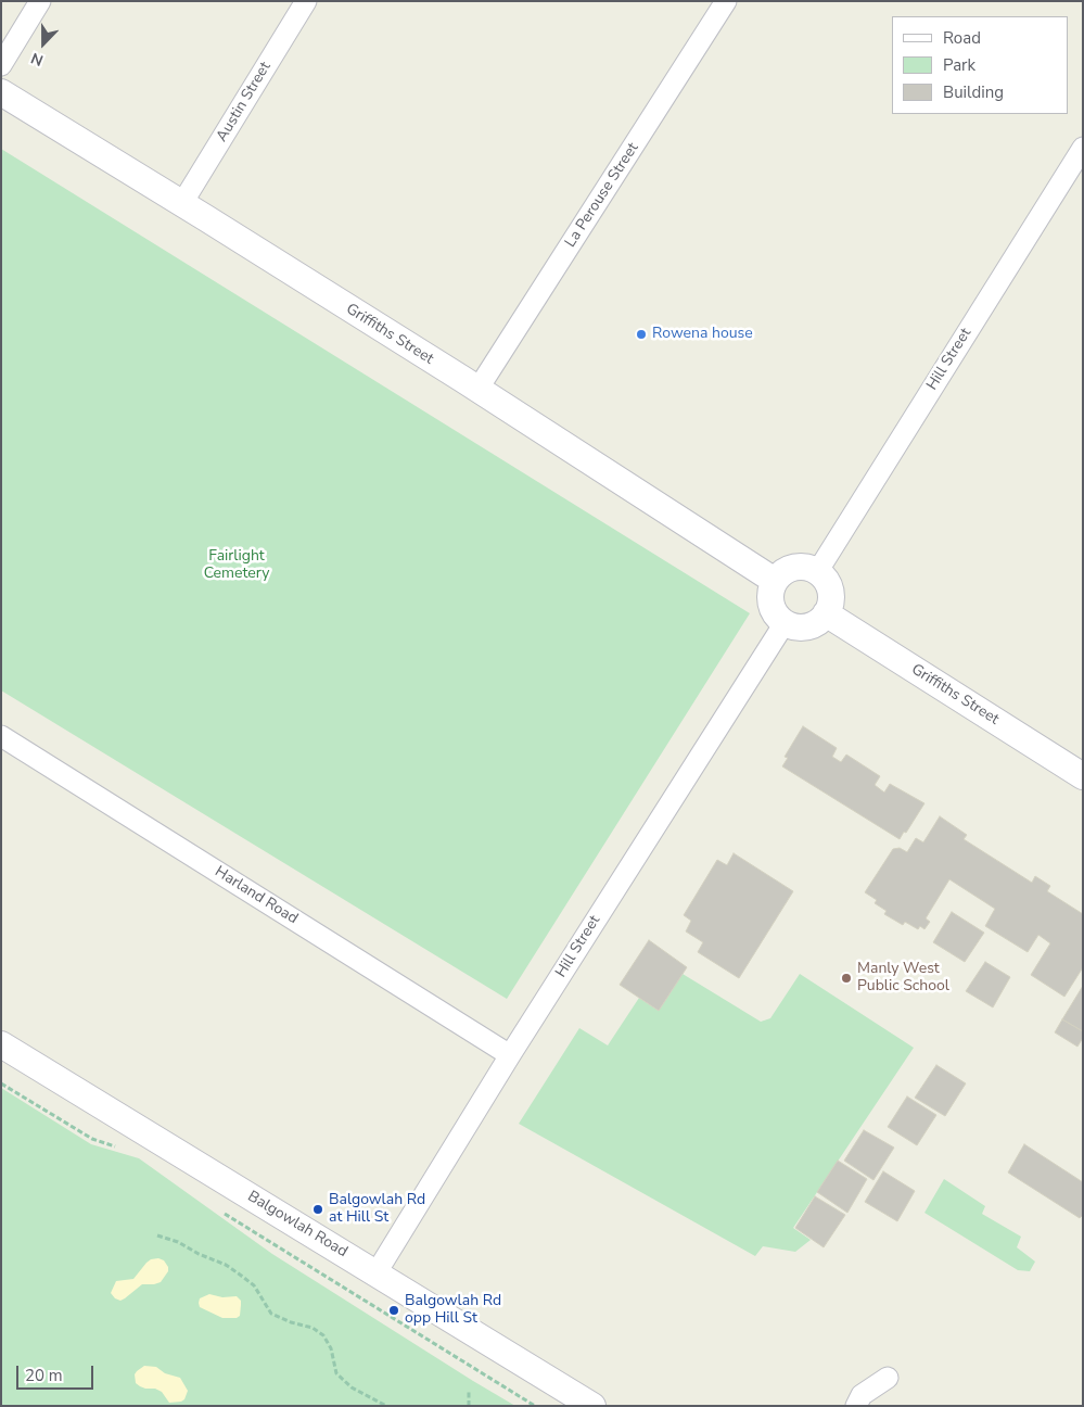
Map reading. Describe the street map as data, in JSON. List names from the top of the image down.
{
  "streets": {
    "street": [
      "Austin Street",
      "La Perouse Street",
      "Griffiths Street",
      "Hill Street",
      "Harland Road",
      "Balgowlah Road"
    ]
  },
  "crossings": [
    ["Austin Street", "Griffiths Street"],
    ["La Perouse Street", "Griffiths Street"],
    ["Griffiths Street", "Hill Street"],
    ["Hill Street", "Harland Road"],
    ["Hill Street", "Balgowlah Road"]
  ],
  "parks": ["Fairlight Cemetery"],
  "places": [
    "Rowena house",
    "Manly West Public School",
    "Balgowlah Rd at Hill St",
    "Balgowlah Rd opp Hill St"
  ],
  "legend": ["Road", "Park", "Building"],
  "scale_bar": "20 m",
  "north": "bottom"
}
